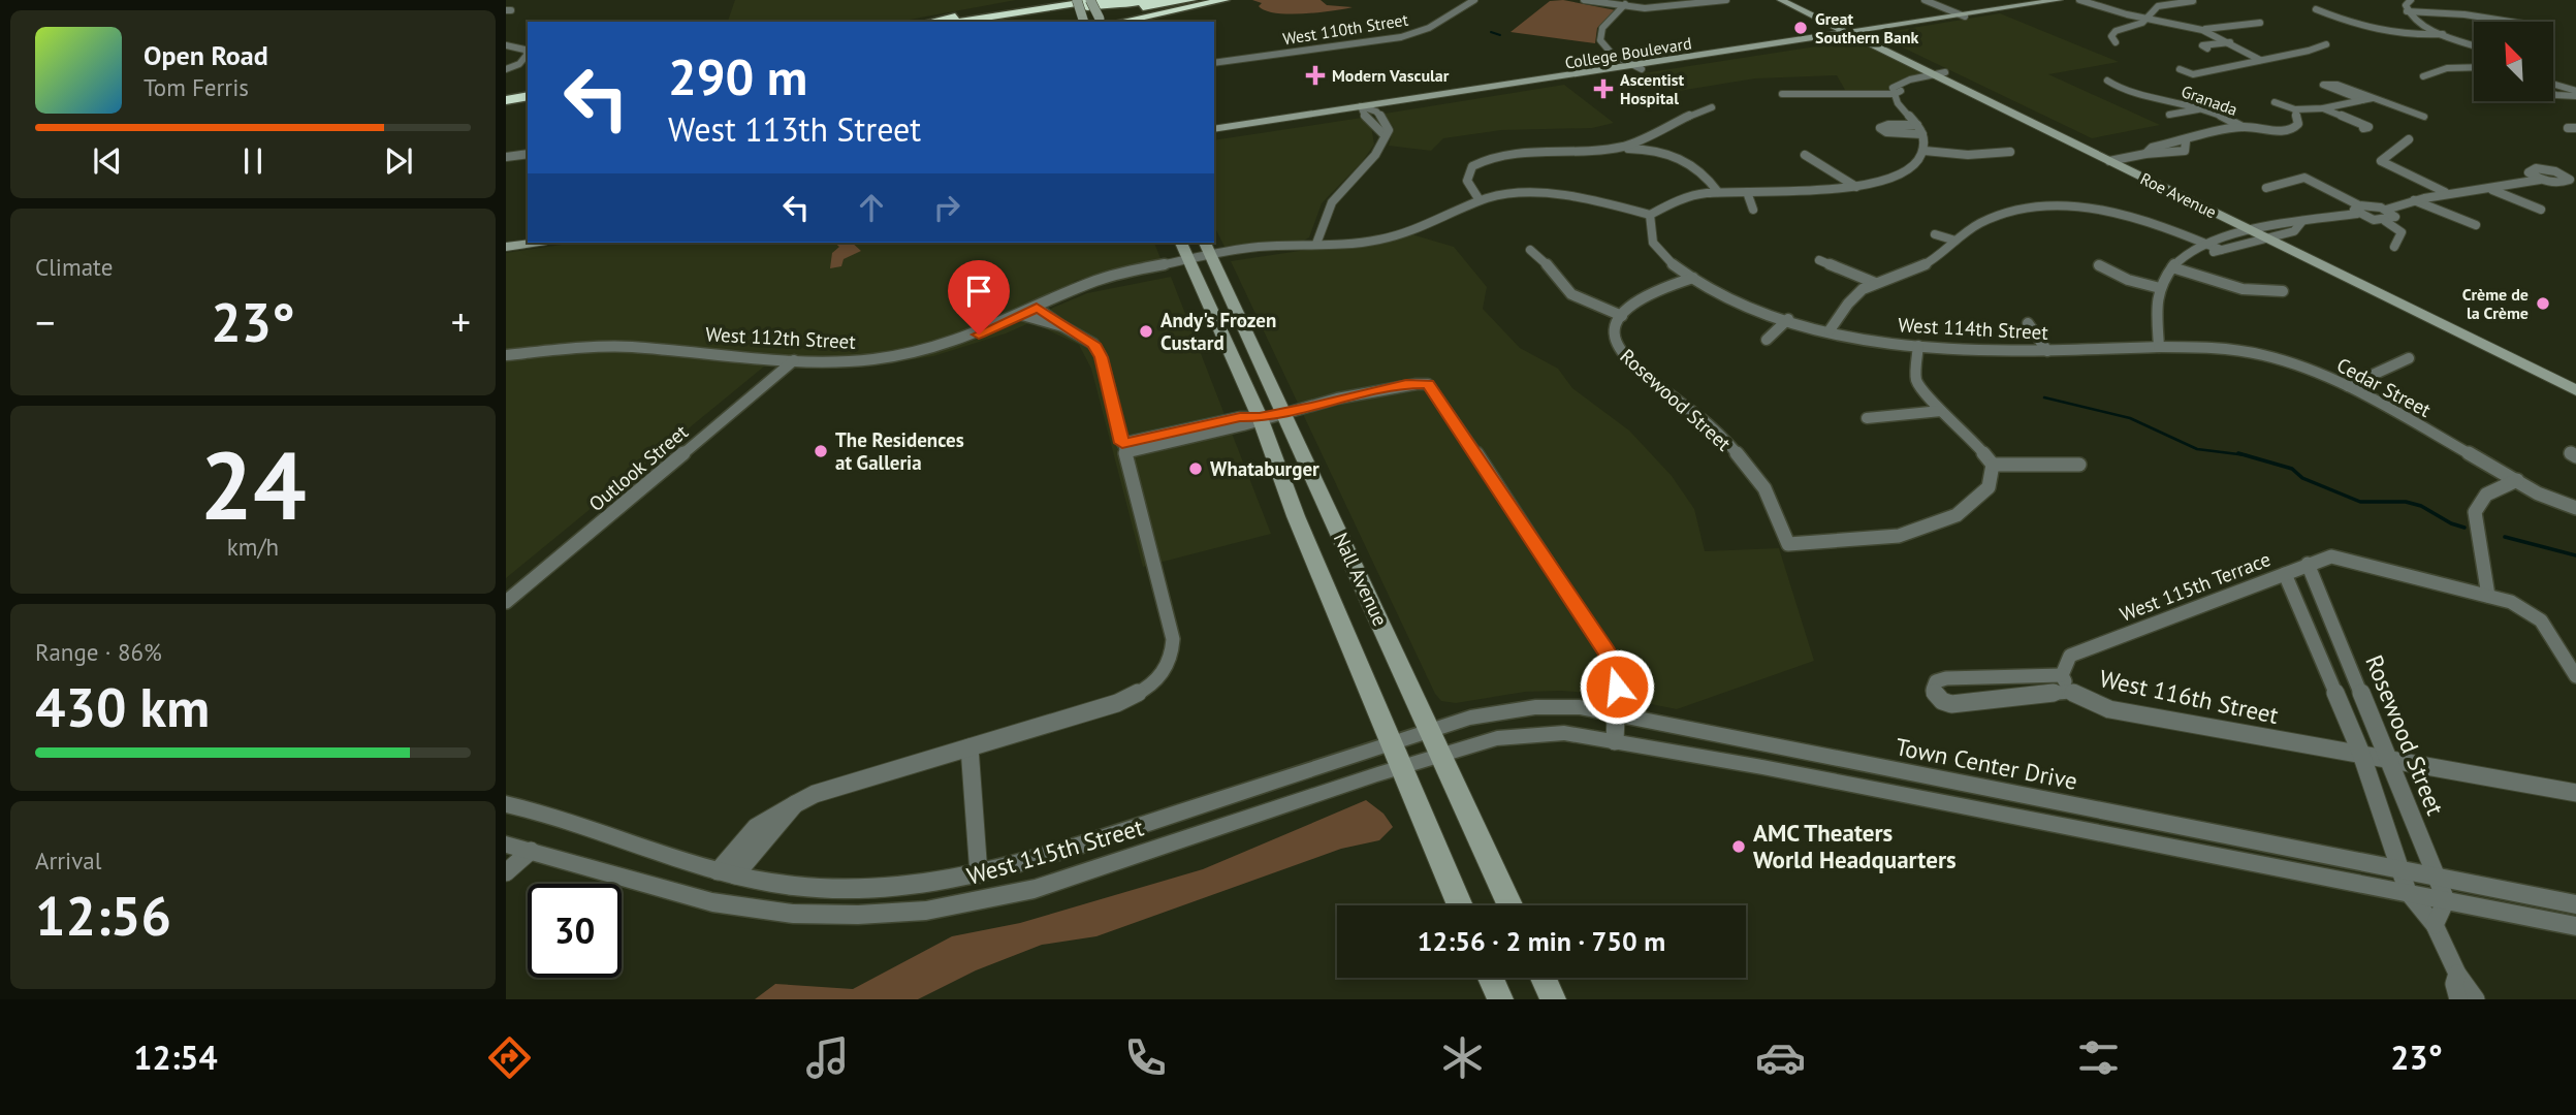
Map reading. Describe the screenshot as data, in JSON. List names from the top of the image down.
{
  "streets": {
    "main road": ["College Boulevard", "Roe Avenue", "Nall Avenue"],
    "street": [
      "West 110th Street",
      "Granada",
      "West 114th Street",
      "West 112th Street",
      "Cedar Street",
      "Rosewood Street",
      "Outlook Street",
      "West 115th Terrace",
      "West 116th Street",
      "Town Center Drive",
      "West 115th Street"
    ]
  },
  "crossings": [
    ["College Boulevard", "Roe Avenue"],
    ["West 114th Street", "West 112th Street"],
    ["West 114th Street", "Cedar Street"],
    ["West 112th Street", "Outlook Street"],
    ["West 112th Street", "Nall Avenue"],
    ["Rosewood Street", "West 115th Terrace"],
    ["Rosewood Street", "West 116th Street"],
    ["Rosewood Street", "Town Center Drive"],
    ["Nall Avenue", "Town Center Drive"],
    ["Nall Avenue", "West 115th Street"],
    ["West 115th Terrace", "West 116th Street"],
    ["Town Center Drive", "West 115th Street"]
  ],
  "places": {
    "other": [
      "Great Southern Bank",
      "Crème de la Crème",
      "Andy's Frozen Custard",
      "The Residences at Galleria",
      "Whataburger",
      "AMC Theaters World Headquarters"
    ],
    "health": ["Modern Vascular", "Ascentist Hospital"]
  },
  "north": "top left",
  "page": {
    "turn": ["290 m", "West 113th Street"],
    "song": ["Open Road", "Tom Ferris"],
    "tile": [
      "Climate",
      ["24", "km/h"],
      ["Range · 86%", "430 km"],
      ["Arrival", "12:56"]
    ],
    "heat": ["−", "23°", "+"],
    "limit": "30",
    "trip": "12:56 · 2 min · 750 m",
    "tabs": ["12:54", "23°"]
  }
}
